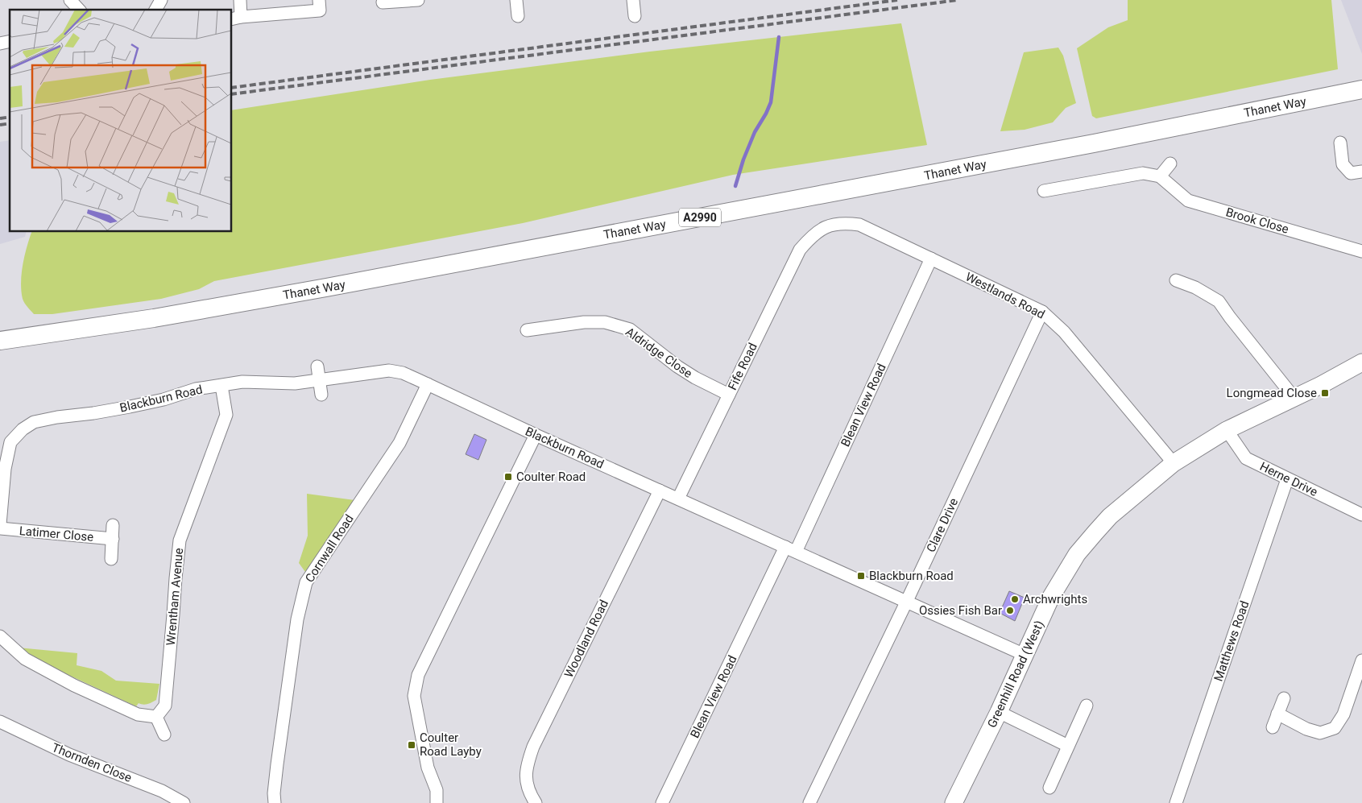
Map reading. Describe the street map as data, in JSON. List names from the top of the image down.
{
  "streets": {
    "main road": ["Thanet Way", "A2990"],
    "street": [
      "Brook Close",
      "Westlands Road",
      "Aldridge Close",
      "Fife Road",
      "Blackburn Road",
      "Blean View Road",
      "Herne Drive",
      "Clare Drive",
      "Latimer Close",
      "Cornwall Road",
      "Wrentham Avenue",
      "Woodland Road",
      "Matthews Road",
      "Greenhill Road (West)",
      "Thornden Close"
    ]
  },
  "crossings": [
    ["Westlands Road", "Fife Road"],
    ["Westlands Road", "Blean View Road"],
    ["Westlands Road", "Clare Drive"],
    ["Westlands Road", "Greenhill Road (West)"],
    ["Aldridge Close", "Fife Road"],
    ["Fife Road", "Blackburn Road"],
    ["Blackburn Road", "Blean View Road"],
    ["Blackburn Road", "Clare Drive"],
    ["Blackburn Road", "Cornwall Road"],
    ["Blackburn Road", "Wrentham Avenue"],
    ["Blackburn Road", "Woodland Road"],
    ["Blackburn Road", "Greenhill Road (West)"],
    ["Herne Drive", "Matthews Road"],
    ["Herne Drive", "Greenhill Road (West)"]
  ],
  "places": {
    "transit": [
      "Longmead Close",
      "Coulter Road",
      "Blackburn Road",
      "Coulter Road Layby"
    ],
    "other": ["Archwrights", "Ossies Fish Bar"]
  }
}
